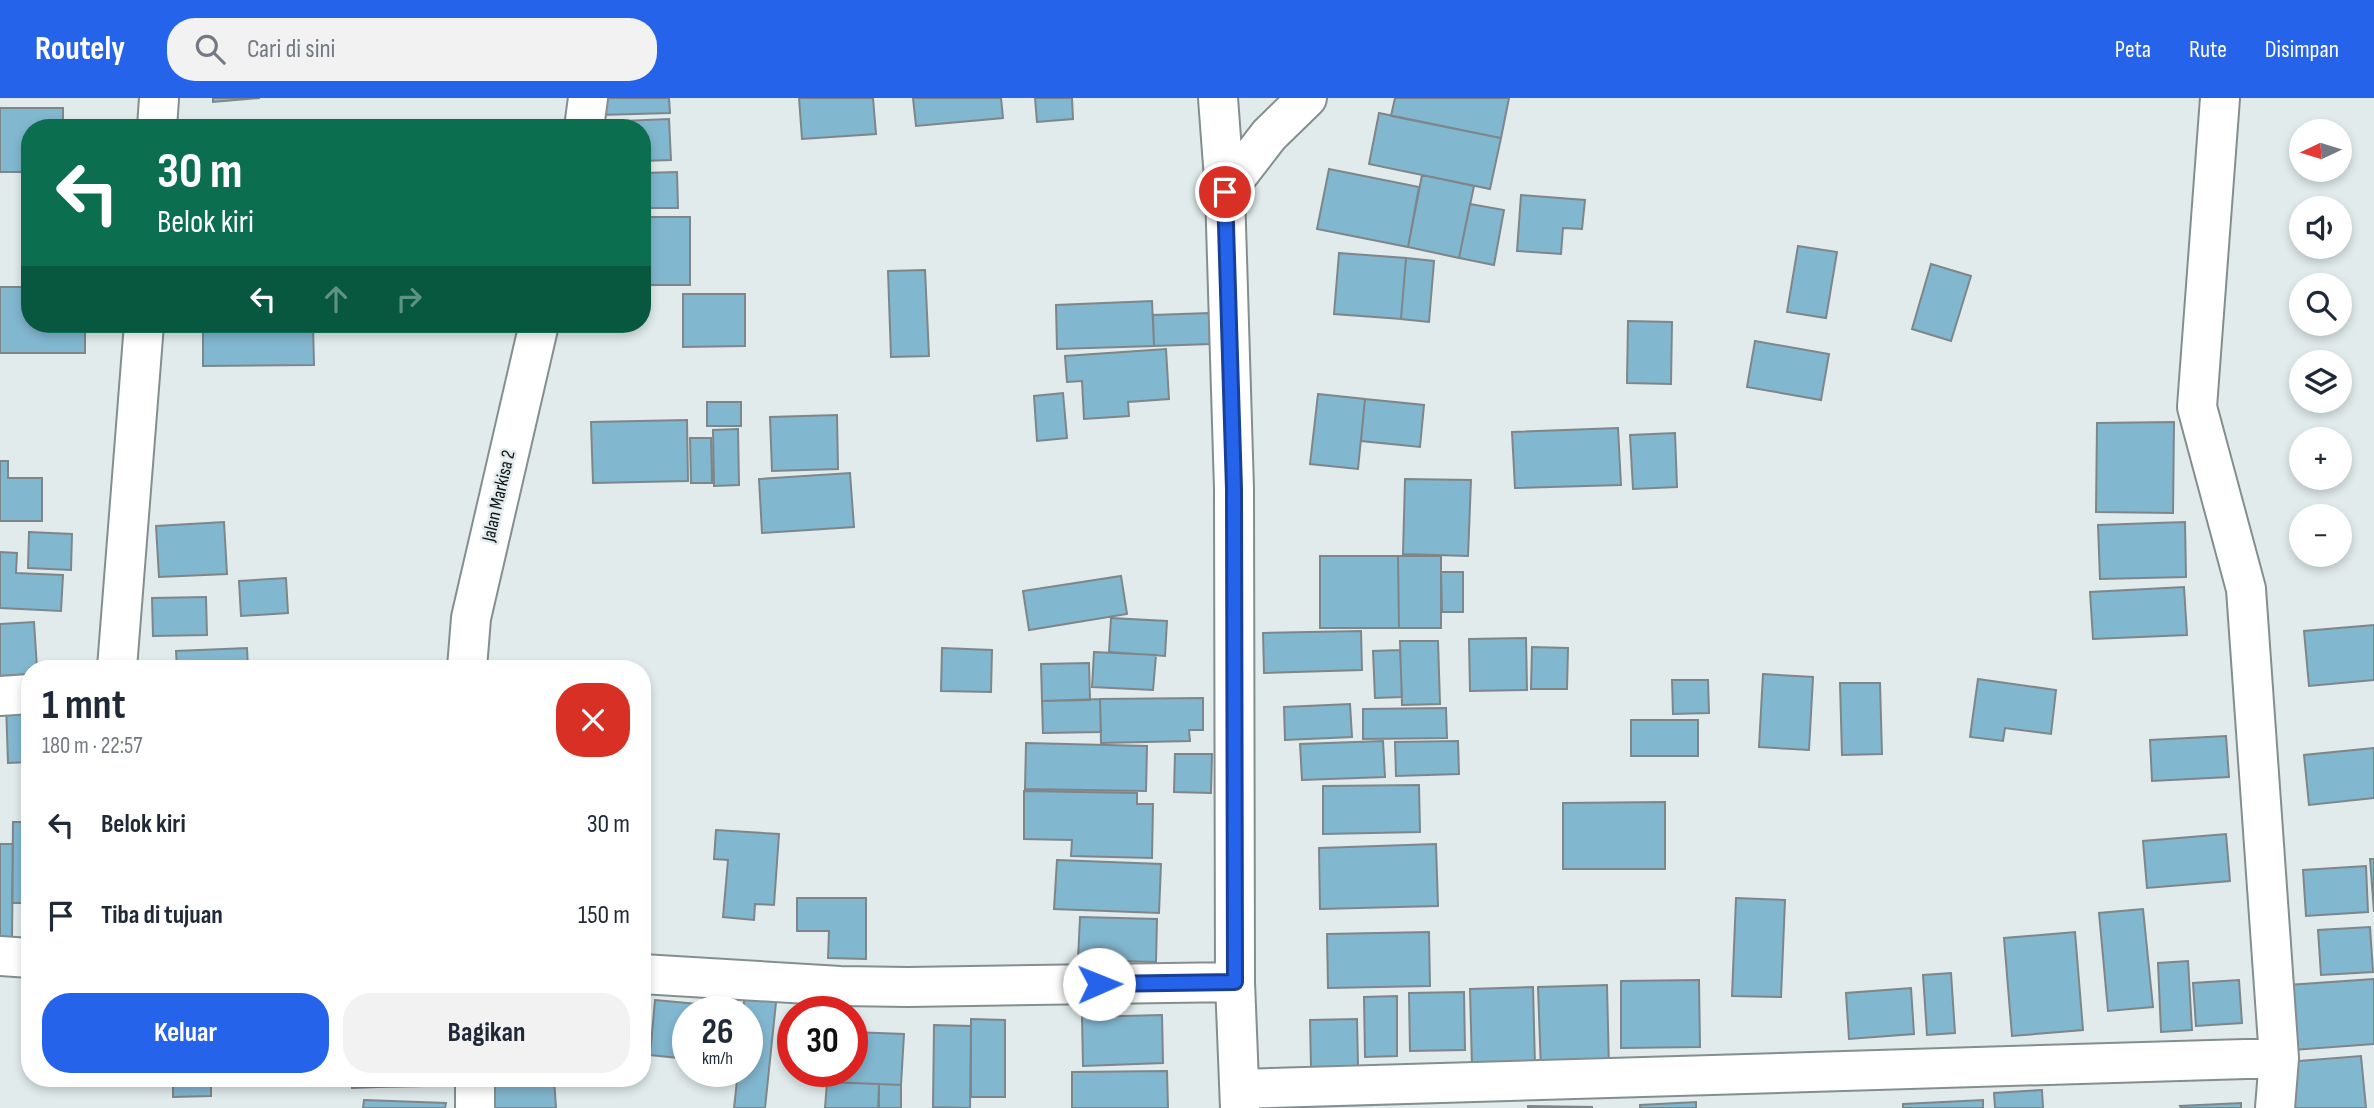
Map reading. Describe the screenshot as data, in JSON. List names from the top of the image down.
{
  "streets": {
    "street": ["Jalan Markisa 2"]
  },
  "north": "left",
  "page": {
    "header": "Routely",
    "search": "Cari di sini",
    "nav": ["Peta", "Rute", "Disimpan"],
    "map_buttons": ["+", "−"],
    "turn": ["30 m", "Belok kiri"],
    "heading": ["1 mnt", "180 m · 22:57"],
    "list": [
      {
        "name": "Belok kiri",
        "value": "30 m"
      },
      {
        "name": "Tiba di tujuan",
        "value": "150 m"
      }
    ],
    "buttons": ["Keluar", "Bagikan"],
    "speed": "26 km/h",
    "limit": "30"
  }
}
